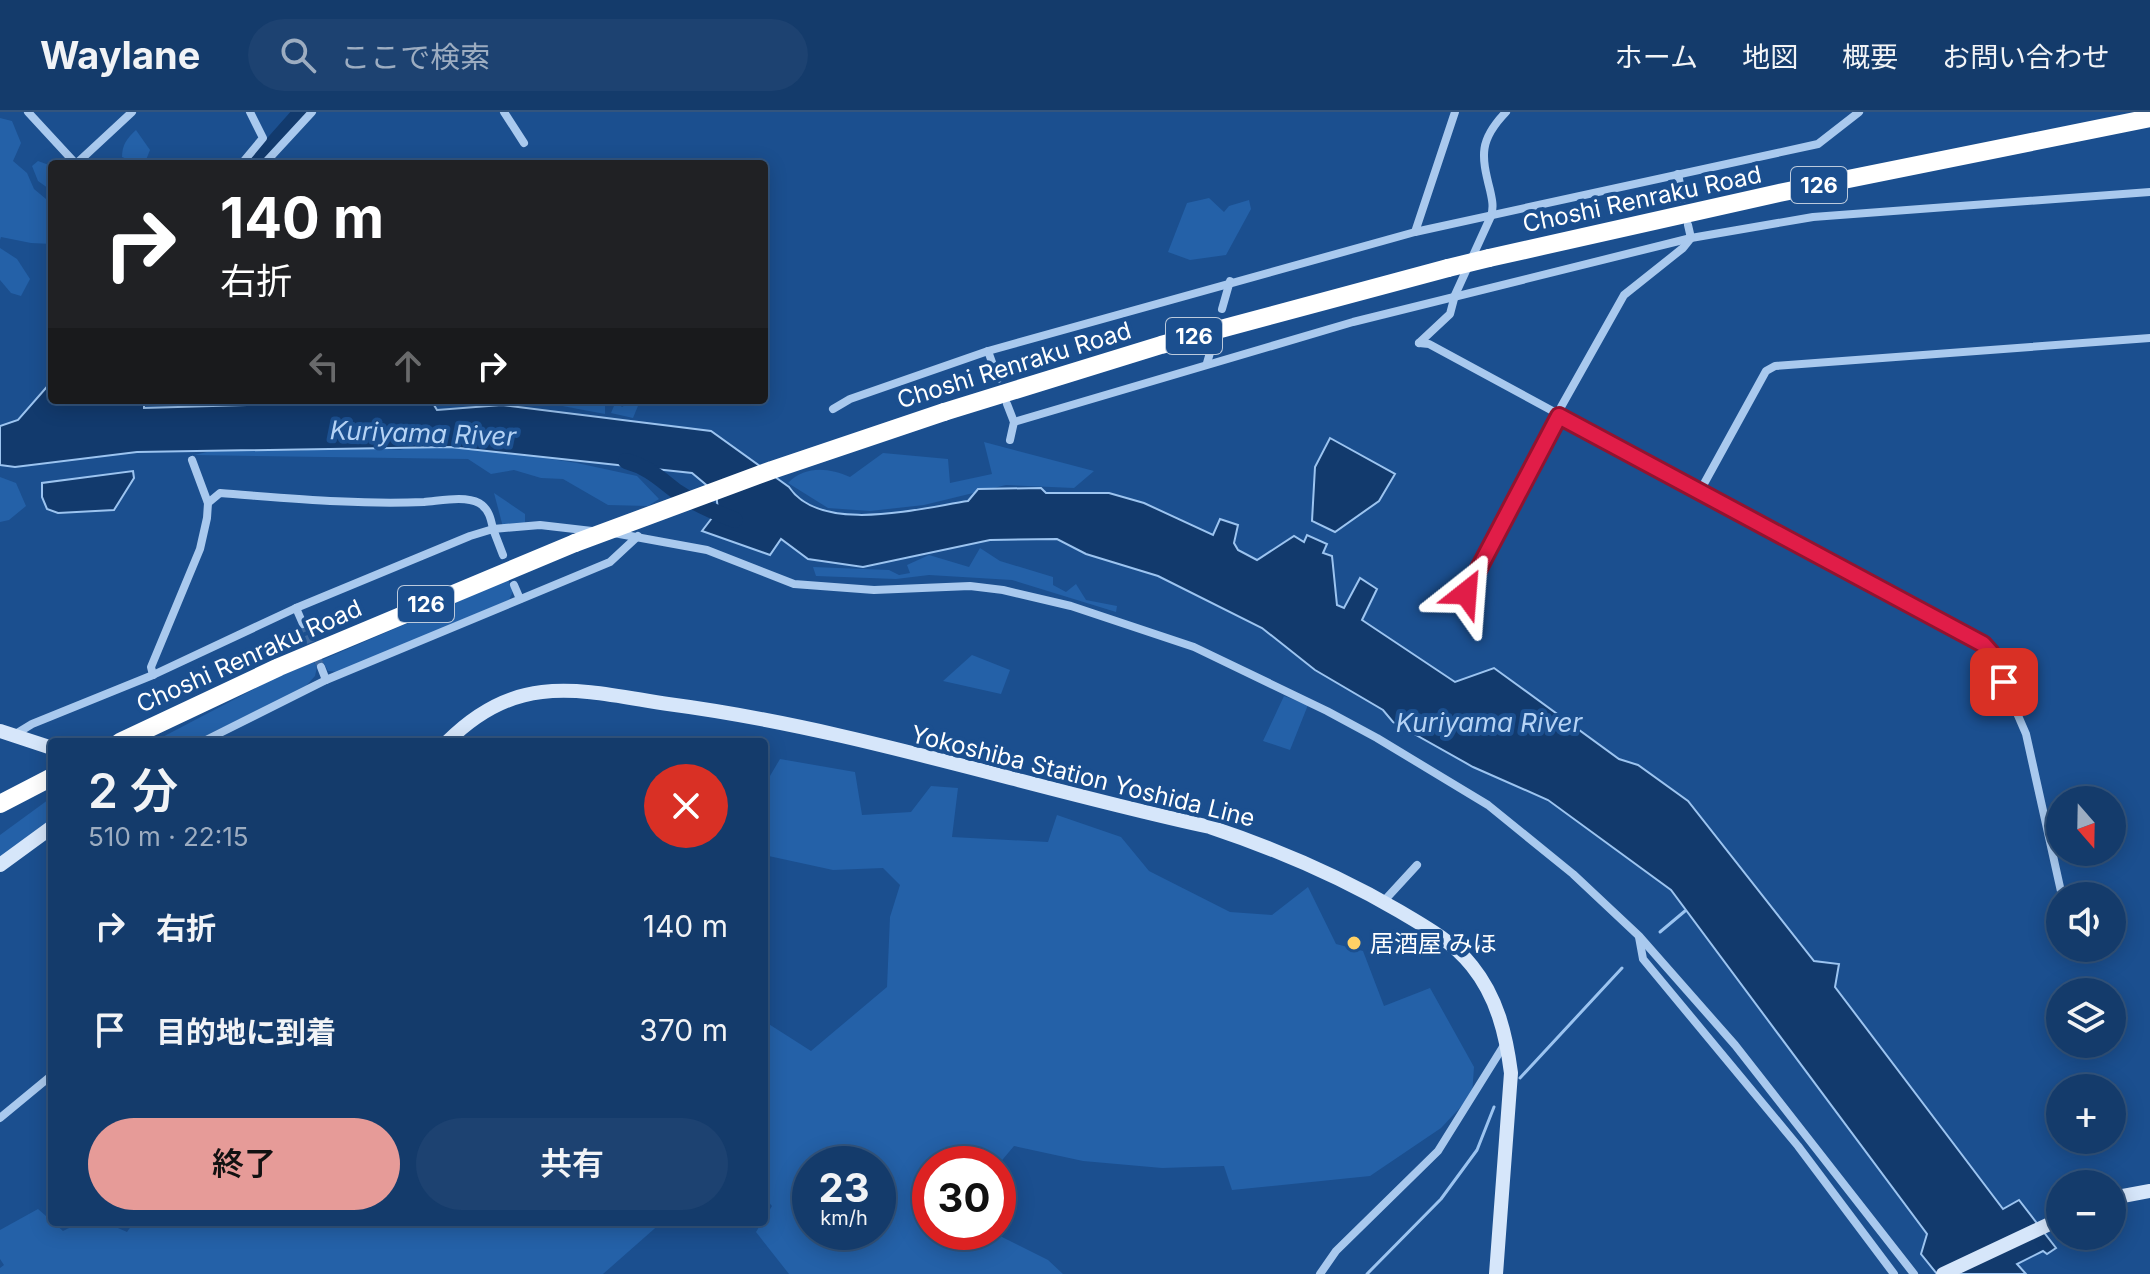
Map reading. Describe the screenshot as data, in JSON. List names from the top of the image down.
{
  "streets": {
    "highway": ["126", "Choshi Renraku Road"],
    "main road": ["Yokoshiba Station Yoshida Line"]
  },
  "water": ["Kuriyama River"],
  "places": ["居酒屋 みほ"],
  "north": "bottom",
  "page": {
    "header": "Waylane",
    "search": "ここで検索",
    "nav": [
      "ホーム",
      "地図",
      "概要",
      "お問い合わせ"
    ],
    "turn": ["140 m", "右折"],
    "heading": ["2 分", "510 m · 22:15"],
    "map_buttons": ["+", "−"],
    "list": [
      {
        "name": "右折",
        "value": "140 m"
      },
      {
        "name": "目的地に到着",
        "value": "370 m"
      }
    ],
    "buttons": ["終了", "共有"],
    "speed": "23 km/h",
    "limit": "30"
  }
}
